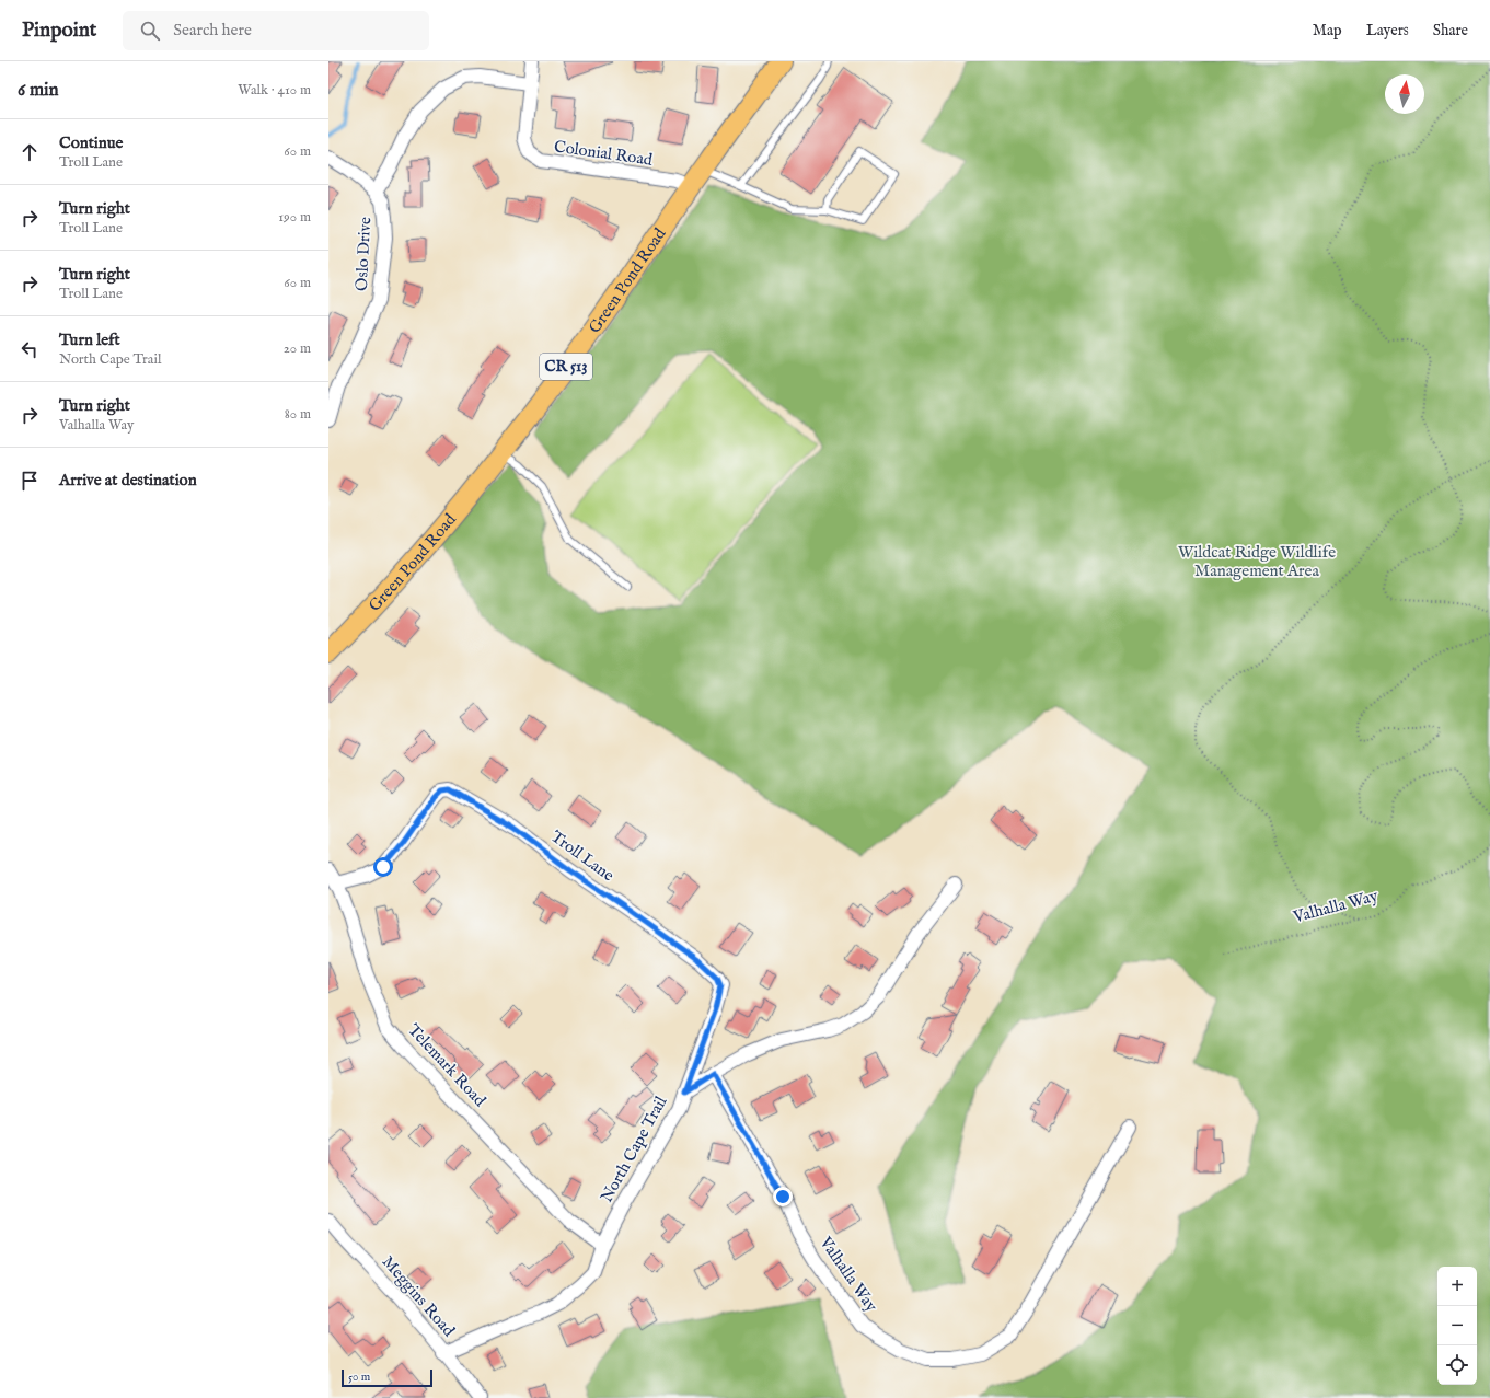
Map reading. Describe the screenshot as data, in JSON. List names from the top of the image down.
{
  "streets": {
    "main road": ["Green Pond Road", "CR 513"],
    "street": [
      "Colonial Road",
      "Oslo Drive",
      "Troll Lane",
      "Valhalla Way",
      "Telemark Road",
      "North Cape Trail",
      "Meggins Road"
    ]
  },
  "crossings": [
    ["Colonial Road", "Green Pond Road"],
    ["Troll Lane", "Telemark Road"],
    ["Troll Lane", "North Cape Trail"],
    ["Valhalla Way", "North Cape Trail"],
    ["Telemark Road", "North Cape Trail"],
    ["North Cape Trail", "Meggins Road"]
  ],
  "parks": ["Wildcat Ridge Wildlife Management Area"],
  "scale_bar": "50 m",
  "north": "top",
  "page": {
    "header": "Pinpoint",
    "search": "Search here",
    "nav": ["Map", "Layers", "Share"],
    "heading": ["6 min", "Walk · 410 m"],
    "list": [
      ["Continue", "Troll Lane", "60 m"],
      ["Turn right", "Troll Lane", "190 m"],
      ["Turn right", "Troll Lane", "60 m"],
      ["Turn left", "North Cape Trail", "20 m"],
      ["Turn right", "Valhalla Way", "80 m"],
      "Arrive at destination"
    ],
    "map_buttons": ["+", "−"],
    "scale": "50 m"
  }
}
